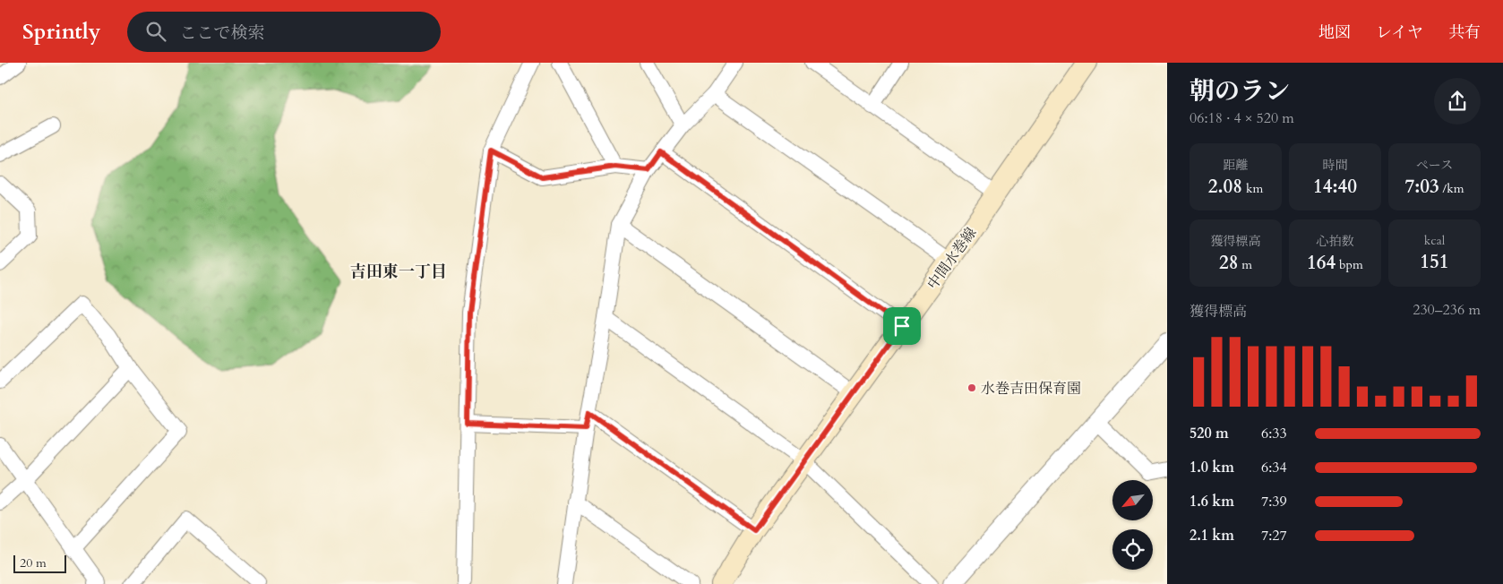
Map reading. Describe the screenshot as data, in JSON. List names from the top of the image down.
{
  "streets": {
    "main road": ["中間水巻線"]
  },
  "districts": ["吉田東一丁目"],
  "places": ["水巻吉田保育園"],
  "scale_bar": "20 m",
  "north": "bottom left",
  "page": {
    "header": "Sprintly",
    "search": "ここで検索",
    "nav": ["地図", "レイヤ", "共有"],
    "heading": ["朝のラン", "06:18 · 4 × 520 m"],
    "stats": [
      ["距離", "2.08 km"],
      ["時間", "14:40"],
      ["ペース", "7:03 /km"],
      ["獲得標高", "28 m"],
      ["心拍数", "164 bpm"],
      ["kcal", "151"]
    ],
    "chart": ["獲得標高", "230–236 m"],
    "list": [
      {
        "name": "520 m",
        "note": "6:33"
      },
      {
        "name": "1.0 km",
        "note": "6:34"
      },
      {
        "name": "1.6 km",
        "note": "7:39"
      },
      {
        "name": "2.1 km",
        "note": "7:27"
      }
    ],
    "scale": "20 m"
  }
}
